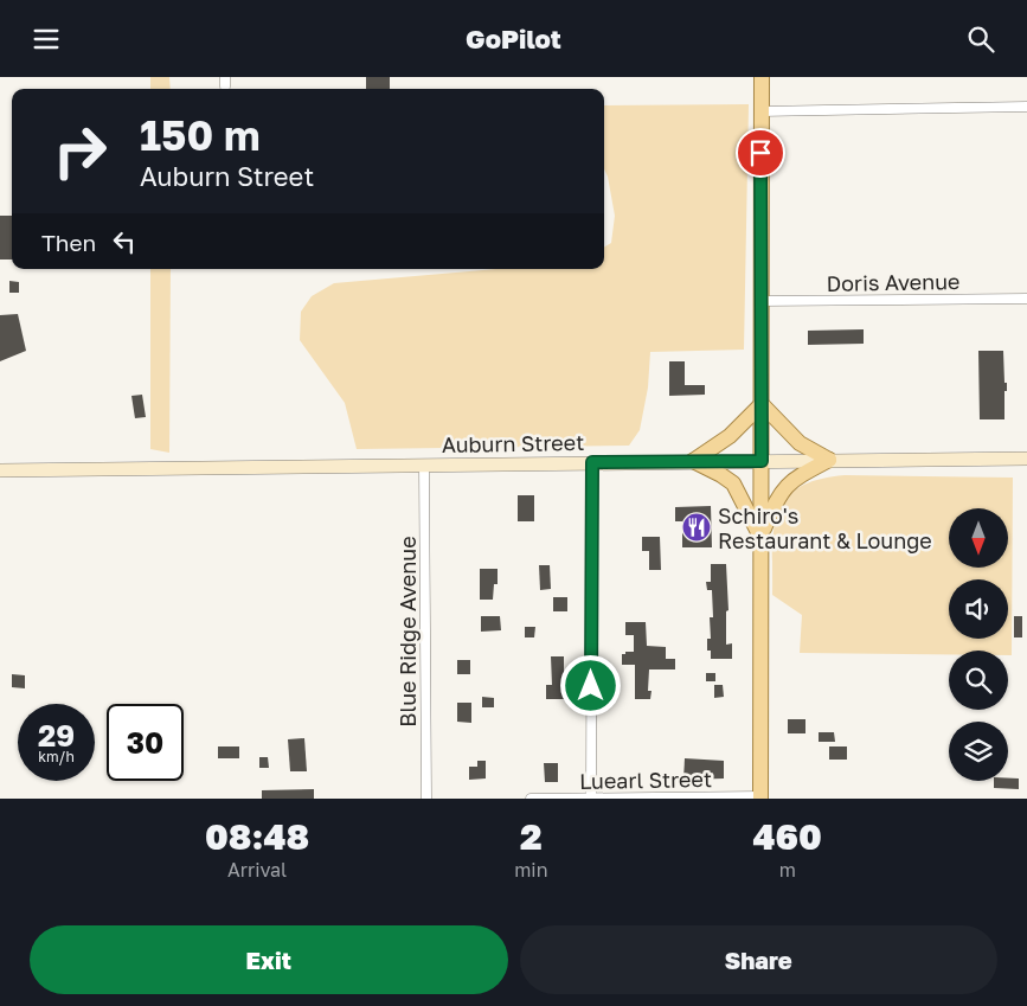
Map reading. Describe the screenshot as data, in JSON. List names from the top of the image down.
{
  "streets": {
    "main road": ["Auburn Street"],
    "street": ["Doris Avenue", "Blue Ridge Avenue", "Luearl Street"]
  },
  "crossings": [
    ["Auburn Street", "Blue Ridge Avenue"]
  ],
  "places": {
    "restaurant": ["Schiro's Restaurant & Lounge"]
  },
  "north": "bottom",
  "page": {
    "header": "GoPilot",
    "turn": ["150 m", "Auburn Street"],
    "then": "Then",
    "speed": "29 km/h",
    "limit": "30",
    "eta": [
      "08:48",
      "Arrival",
      "2",
      "min",
      "460",
      "m"
    ],
    "buttons": ["Exit", "Share"]
  }
}
